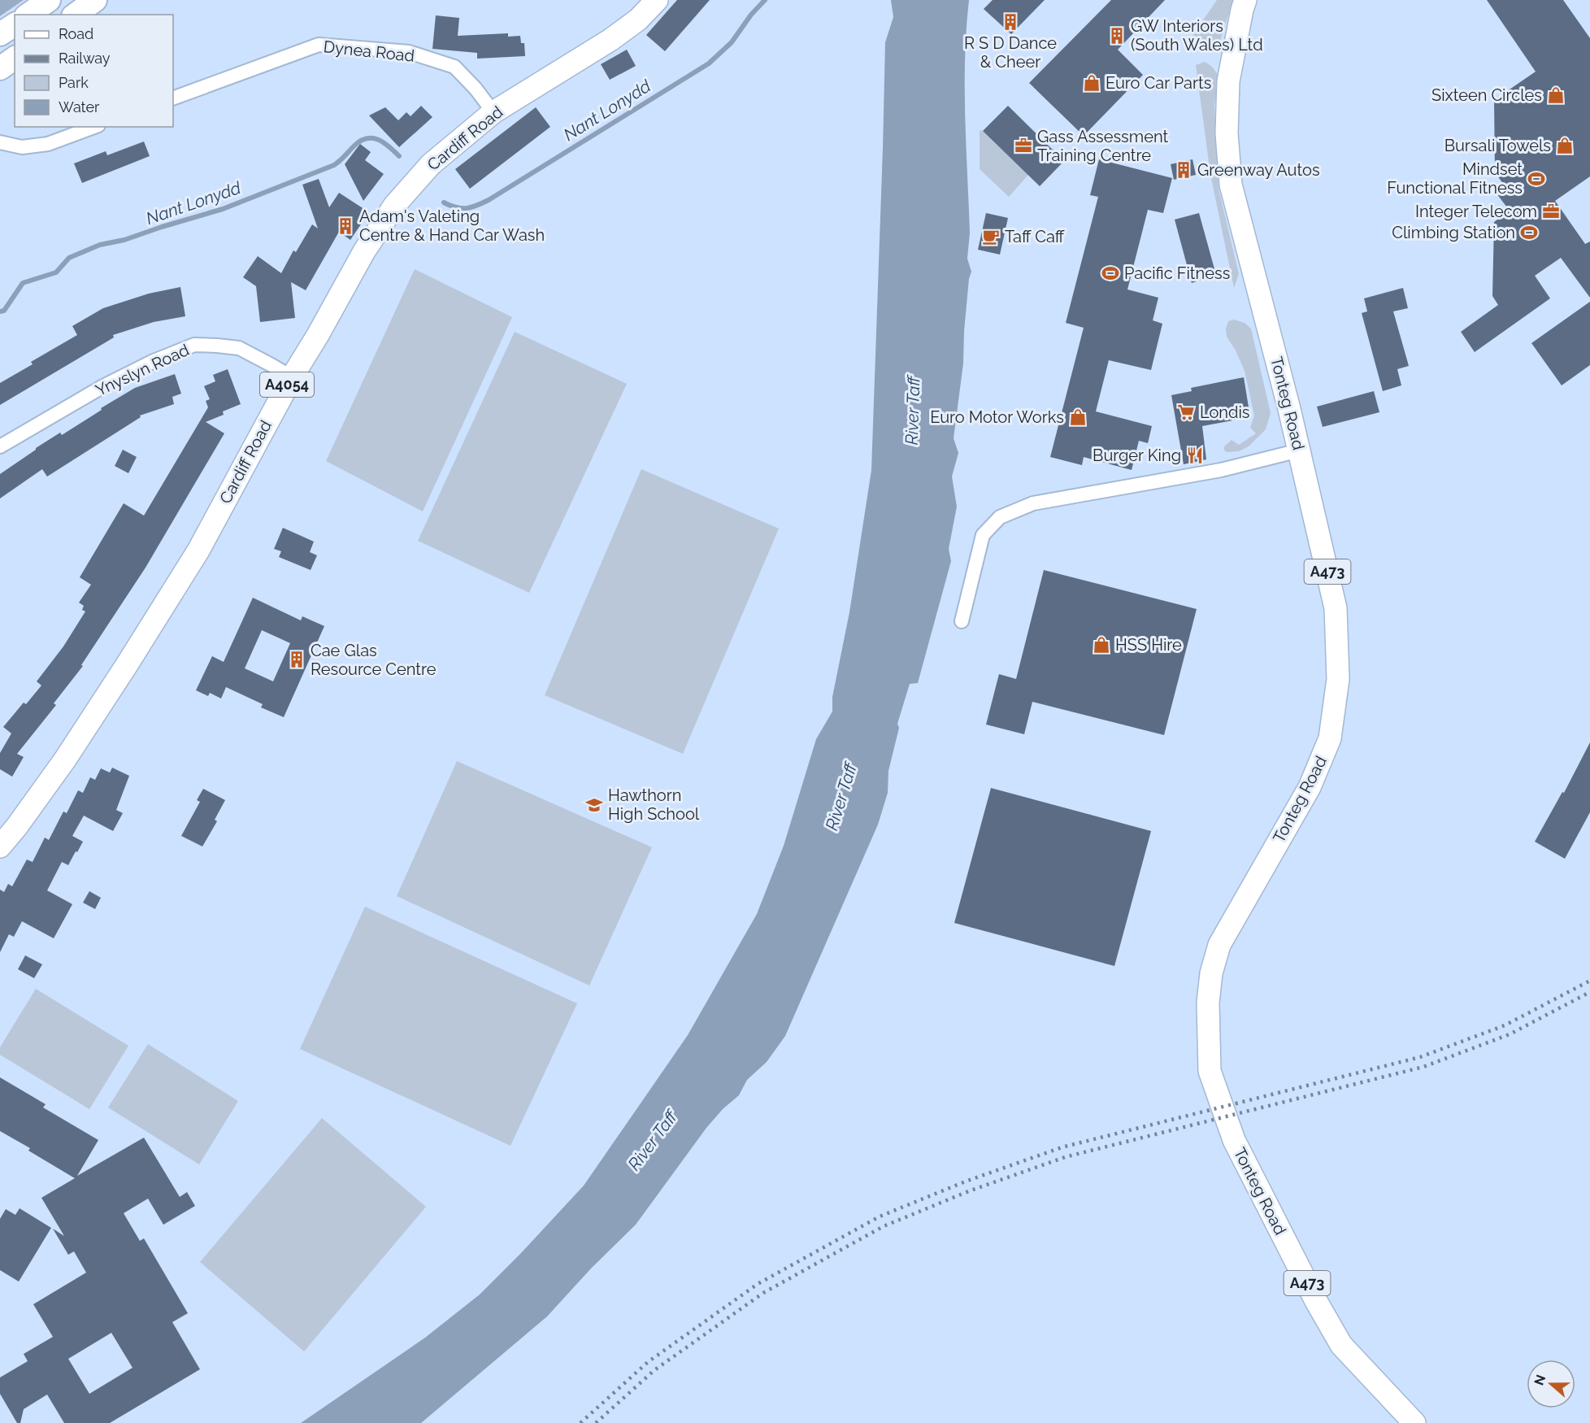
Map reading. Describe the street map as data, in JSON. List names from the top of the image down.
{
  "streets": {
    "main road": [
      "Cardiff Road",
      "A4054",
      "Tonteg Road",
      "A473"
    ],
    "street": ["Dynea Road", "Ynyslyn Road"]
  },
  "crossings": [
    ["Dynea Road", "Cardiff Road"],
    ["Cardiff Road", "Ynyslyn Road"]
  ],
  "water": ["Nant Lonydd", "River Taff"],
  "places": {
    "building": [
      "R S D Dance & Cheer",
      "GW Interiors (South Wales) Ltd",
      "Greenway Autos",
      "Adam's Valeting Centre & Hand Car Wash",
      "Cae Glas Resource Centre"
    ],
    "shop": [
      "Euro Car Parts",
      "Sixteen Circles",
      "Bursali Towels",
      "Euro Motor Works",
      "HSS Hire"
    ],
    "office": ["Gass Assessment Training Centre", "Integer Telecom"],
    "sports": ["Mindset Functional Fitness", "Climbing Station", "Pacific Fitness"],
    "cafe": ["Taff Caff"],
    "supermarket": ["Londis"],
    "restaurant": ["Burger King"],
    "school or university": ["Hawthorn High School"]
  },
  "legend": [
    "Road",
    "Railway",
    "Park",
    "Water"
  ],
  "north": "left"
}
